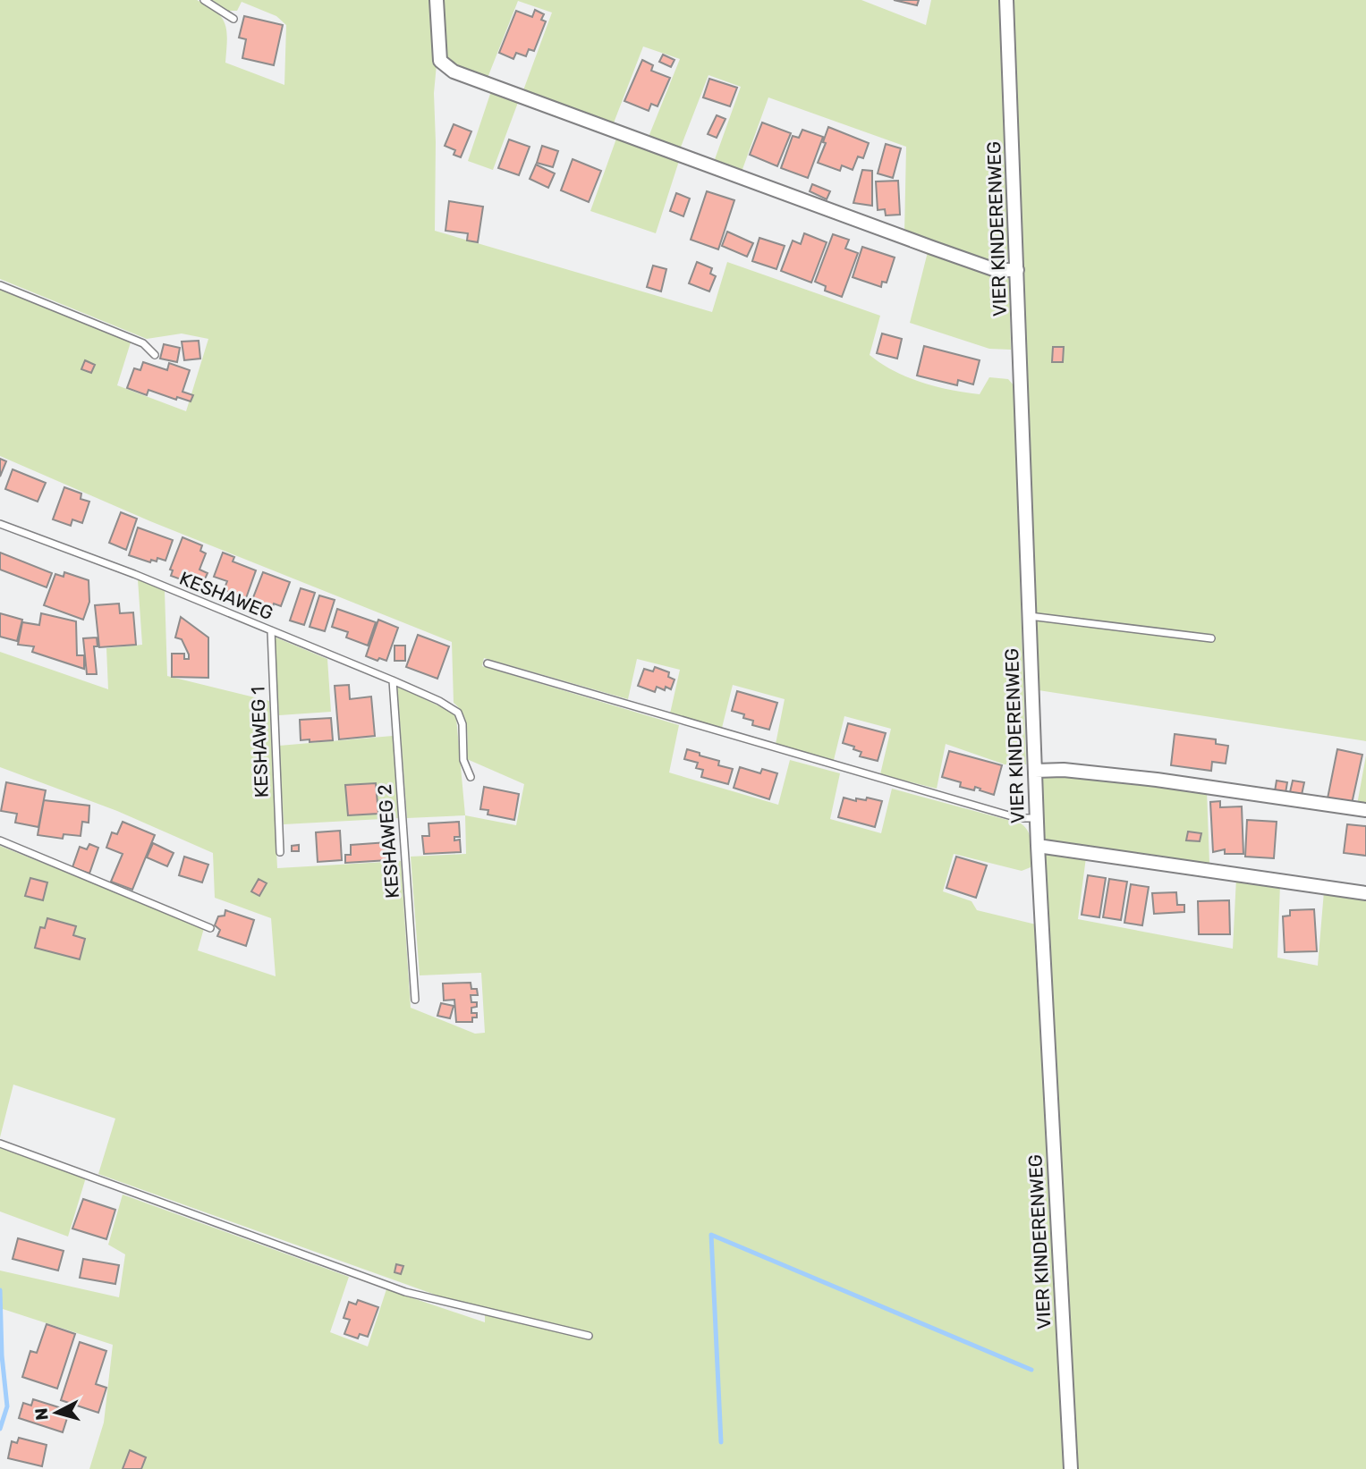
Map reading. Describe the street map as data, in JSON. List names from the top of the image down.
{
  "streets": {
    "street": ["VIER KINDERENWEG"],
    "lane": ["KESHAWEG", "KESHAWEG 1", "KESHAWEG 2"]
  },
  "crossings": [
    ["KESHAWEG", "KESHAWEG 1"],
    ["KESHAWEG", "KESHAWEG 2"]
  ],
  "north": "left"
}
